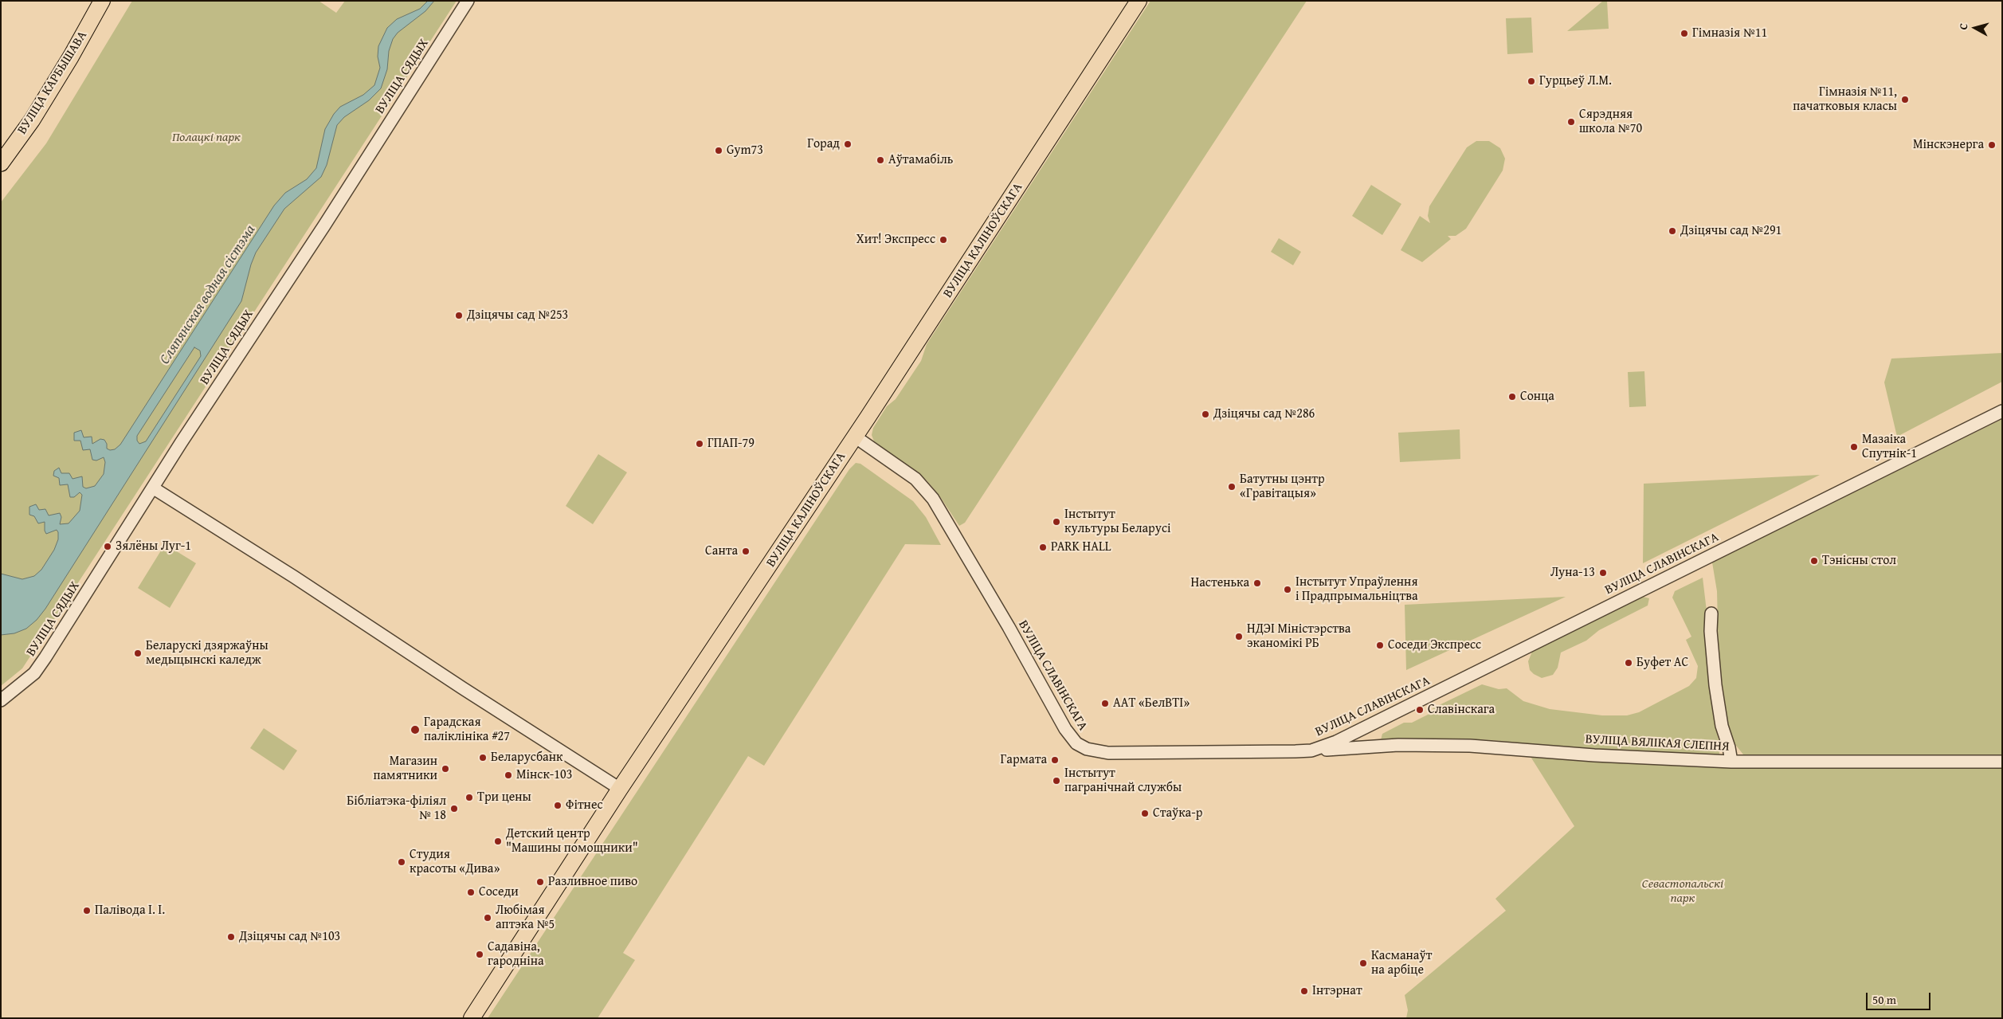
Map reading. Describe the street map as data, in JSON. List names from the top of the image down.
{
  "streets": {
    "main road": ["ВУЛІЦА КАРБЫШАВА", "ВУЛІЦА КАЛІНОЎСКАГА"],
    "street": ["ВУЛІЦА СЯДЫХ", "ВУЛІЦА СЛАВІНСКАГА", "ВУЛІЦА ВЯЛІКАЯ СЛЕПНЯ"]
  },
  "crossings": [
    ["ВУЛІЦА КАЛІНОЎСКАГА", "ВУЛІЦА СЛАВІНСКАГА"],
    ["ВУЛІЦА СЛАВІНСКАГА", "ВУЛІЦА ВЯЛІКАЯ СЛЕПНЯ"]
  ],
  "water": ["Сляпянская водная сістэма"],
  "parks": ["Полацкі парк", "Севастопальскі парк"],
  "places": [
    "Гімназія №11",
    "Гурцьеў Л.М.",
    "Гімназія №11, пачатковыя класы",
    "Сярэдняя школа №70",
    "Горад",
    "Мінскэнерга",
    "Gym73",
    "Аўтамабіль",
    "Дзіцячы сад №291",
    "Хит! Экспресс",
    "Дзіцячы сад №253",
    "Сонца",
    "Дзіцячы сад №286",
    "ГПАП-79",
    "Мазаіка Спутнік-1",
    "Батутны цэнтр «Гравітацыя»",
    "Інстытут культуры Беларусі",
    "Зялёны Луг-1",
    "PARK HALL",
    "Санта",
    "Тэнісны стол",
    "Луна-13",
    "Настенька",
    "Інстытут Упраўлення і Прадпрымальніцтва",
    "НДЭІ Міністэрства эканомікі РБ",
    "Соседи Экспресс",
    "Беларускі дзяржаўны медыцынскі каледж",
    "Буфет АС",
    "ААТ «БелВТІ»",
    "Славінскага",
    "Гарадская паліклініка #27",
    "Беларусбанк",
    "Гармата",
    "Магазин памятники",
    "Мінск-103",
    "Інстытут пагранічнай службы",
    "Три цены",
    "Фітнес",
    "Бібліатэка-філіял № 18",
    "Стаўка-р",
    "Детский центр \"Машины помощники\"",
    "Студия красоты «Дива»",
    "Разливное пиво",
    "Соседи",
    "Палівода І. І.",
    "Любімая аптэка №5",
    "Дзіцячы сад №103",
    "Садавіна, гародніна",
    "Касманаўт на арбіце",
    "Інтэрнат"
  ],
  "scale_bar": "50 m",
  "north": "left"
}
